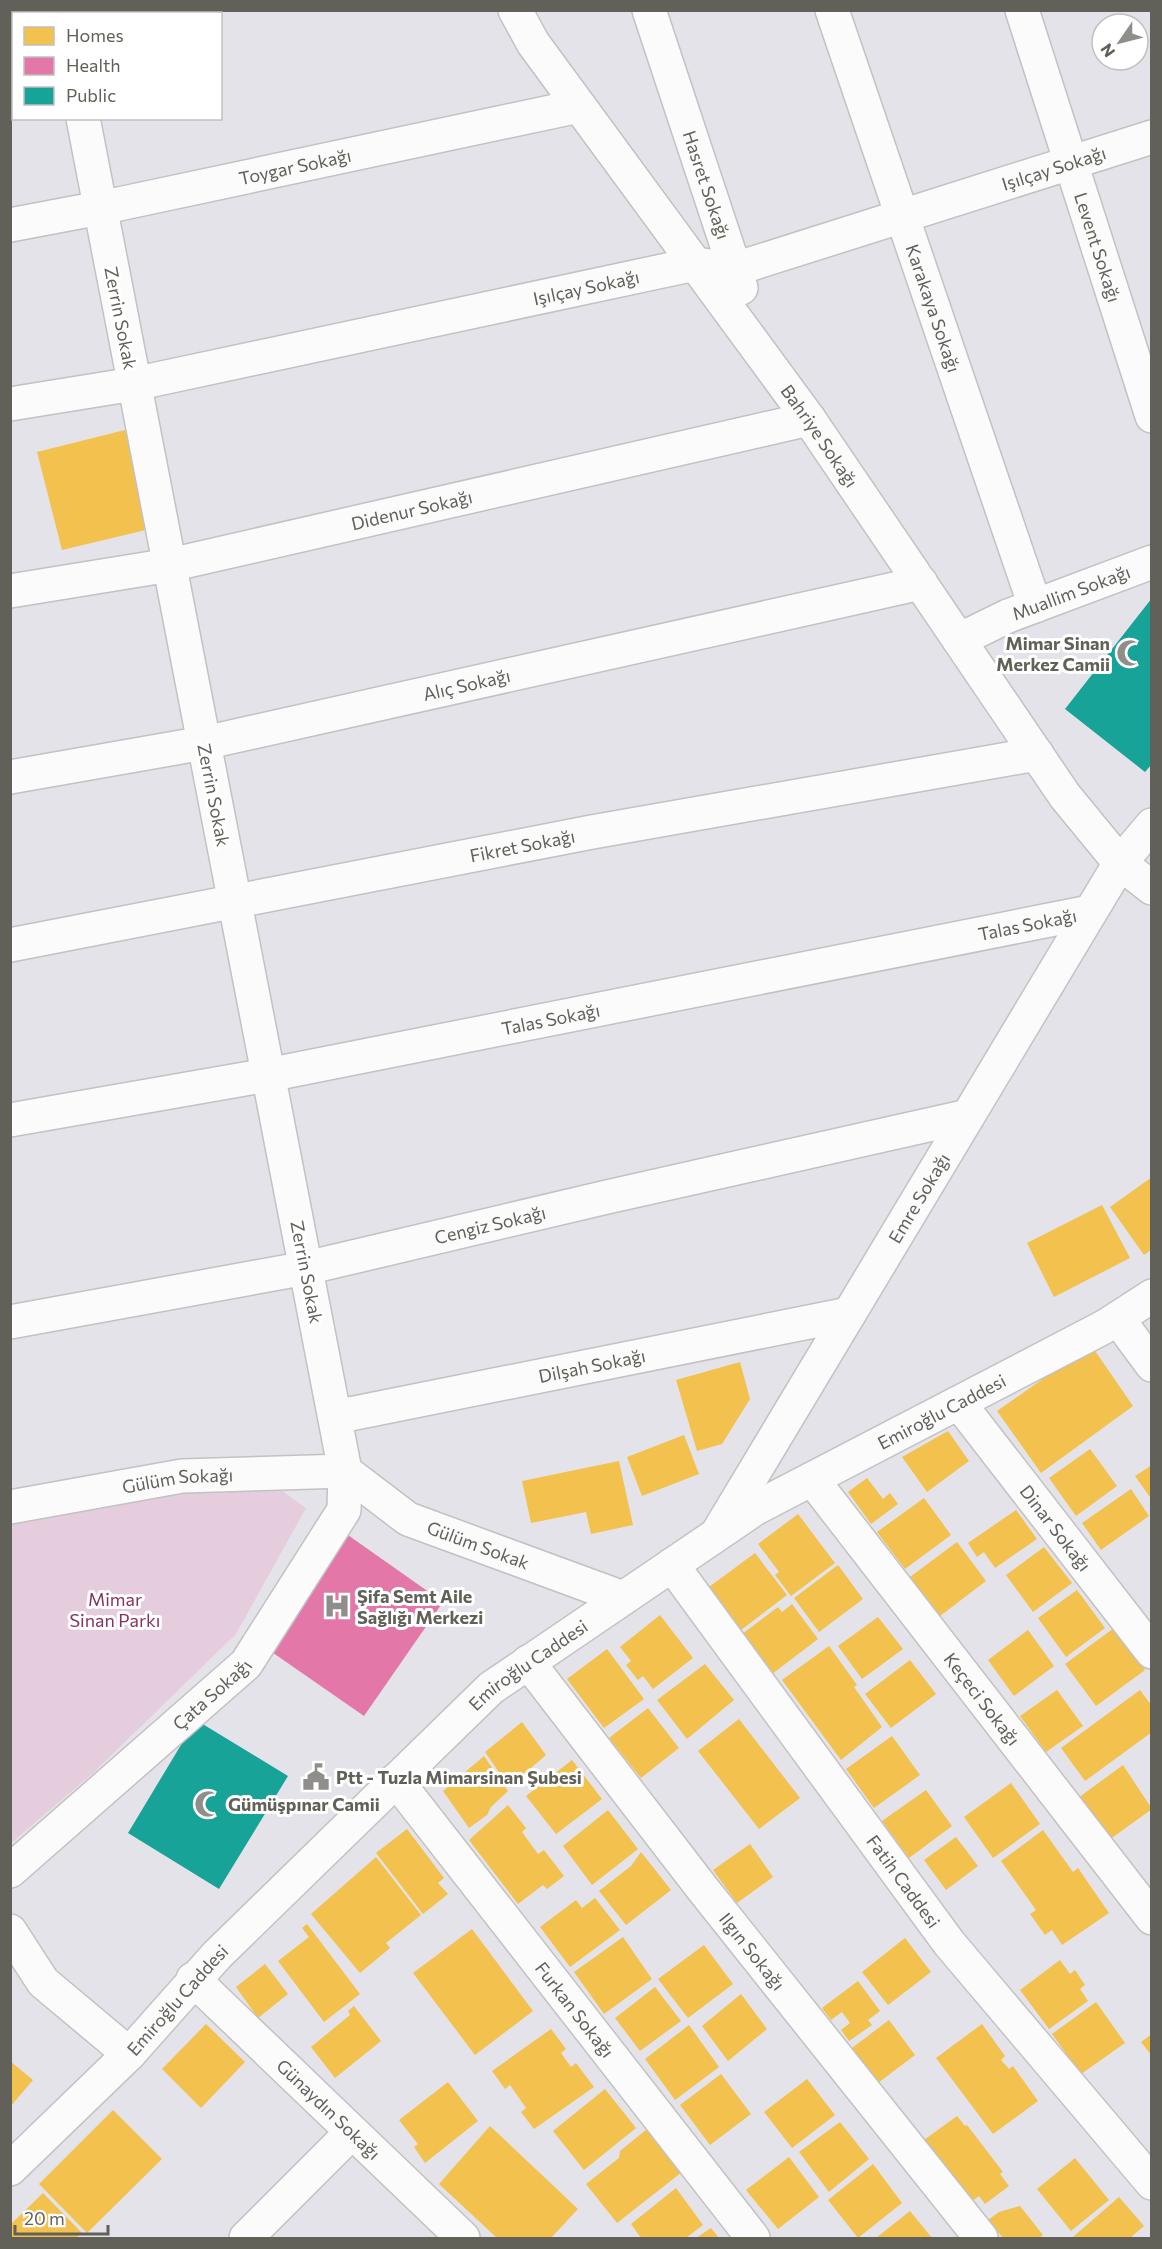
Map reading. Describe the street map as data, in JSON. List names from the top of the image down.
{
  "streets": {
    "street": [
      "Toygar Sokağı",
      "Işılçay Sokağı",
      "Hasret Sokağı",
      "Levent Sokağı",
      "Karakaya Sokağı",
      "Zerrin Sokak",
      "Bahriye Sokağı",
      "Didenur Sokağı",
      "Muallim Sokağı",
      "Alıç Sokağı",
      "Fikret Sokağı",
      "Talas Sokağı",
      "Emre Sokağı",
      "Cengiz Sokağı",
      "Dilşah Sokağı",
      "Emiroğlu Caddesi",
      "Gülüm Sokağı",
      "Dinar Sokağı",
      "Gülüm Sokak",
      "Çata Sokağı",
      "Keçeci Sokağı",
      "Fatih Caddesi",
      "Ilgın Sokağı",
      "Furkan Sokağı",
      "Günaydın Sokağı"
    ]
  },
  "crossings": [
    ["Toygar Sokağı", "Zerrin Sokak"],
    ["Toygar Sokağı", "Bahriye Sokağı"],
    ["Işılçay Sokağı", "Hasret Sokağı"],
    ["Işılçay Sokağı", "Levent Sokağı"],
    ["Işılçay Sokağı", "Karakaya Sokağı"],
    ["Işılçay Sokağı", "Zerrin Sokak"],
    ["Işılçay Sokağı", "Bahriye Sokağı"],
    ["Hasret Sokağı", "Bahriye Sokağı"],
    ["Karakaya Sokağı", "Muallim Sokağı"],
    ["Zerrin Sokak", "Didenur Sokağı"],
    ["Zerrin Sokak", "Alıç Sokağı"],
    ["Zerrin Sokak", "Fikret Sokağı"],
    ["Zerrin Sokak", "Talas Sokağı"],
    ["Zerrin Sokak", "Cengiz Sokağı"],
    ["Zerrin Sokak", "Dilşah Sokağı"],
    ["Zerrin Sokak", "Gülüm Sokağı"],
    ["Zerrin Sokak", "Gülüm Sokak"],
    ["Zerrin Sokak", "Çata Sokağı"],
    ["Bahriye Sokağı", "Didenur Sokağı"],
    ["Bahriye Sokağı", "Muallim Sokağı"],
    ["Bahriye Sokağı", "Alıç Sokağı"],
    ["Bahriye Sokağı", "Fikret Sokağı"],
    ["Bahriye Sokağı", "Emre Sokağı"],
    ["Talas Sokağı", "Emre Sokağı"],
    ["Emre Sokağı", "Cengiz Sokağı"],
    ["Emre Sokağı", "Dilşah Sokağı"],
    ["Emre Sokağı", "Emiroğlu Caddesi"],
    ["Emiroğlu Caddesi", "Dinar Sokağı"],
    ["Emiroğlu Caddesi", "Gülüm Sokak"],
    ["Emiroğlu Caddesi", "Keçeci Sokağı"],
    ["Emiroğlu Caddesi", "Fatih Caddesi"],
    ["Emiroğlu Caddesi", "Ilgın Sokağı"],
    ["Emiroğlu Caddesi", "Furkan Sokağı"],
    ["Emiroğlu Caddesi", "Günaydın Sokağı"],
    ["Gülüm Sokağı", "Gülüm Sokak"],
    ["Gülüm Sokağı", "Çata Sokağı"],
    ["Gülüm Sokak", "Çata Sokağı"]
  ],
  "parks": ["Mimar Sinan Parkı"],
  "places": {
    "mosque": ["Mimar Sinan Merkez Camii", "Gümüşpınar Camii"],
    "hospital": ["Şifa Semt Aile Sağlığı Merkezi"],
    "public building": ["Ptt - Tuzla Mimarsinan Şubesi"]
  },
  "legend": ["Homes", "Health", "Public"],
  "scale_bar": "20 m",
  "north": "bottom left"
}
